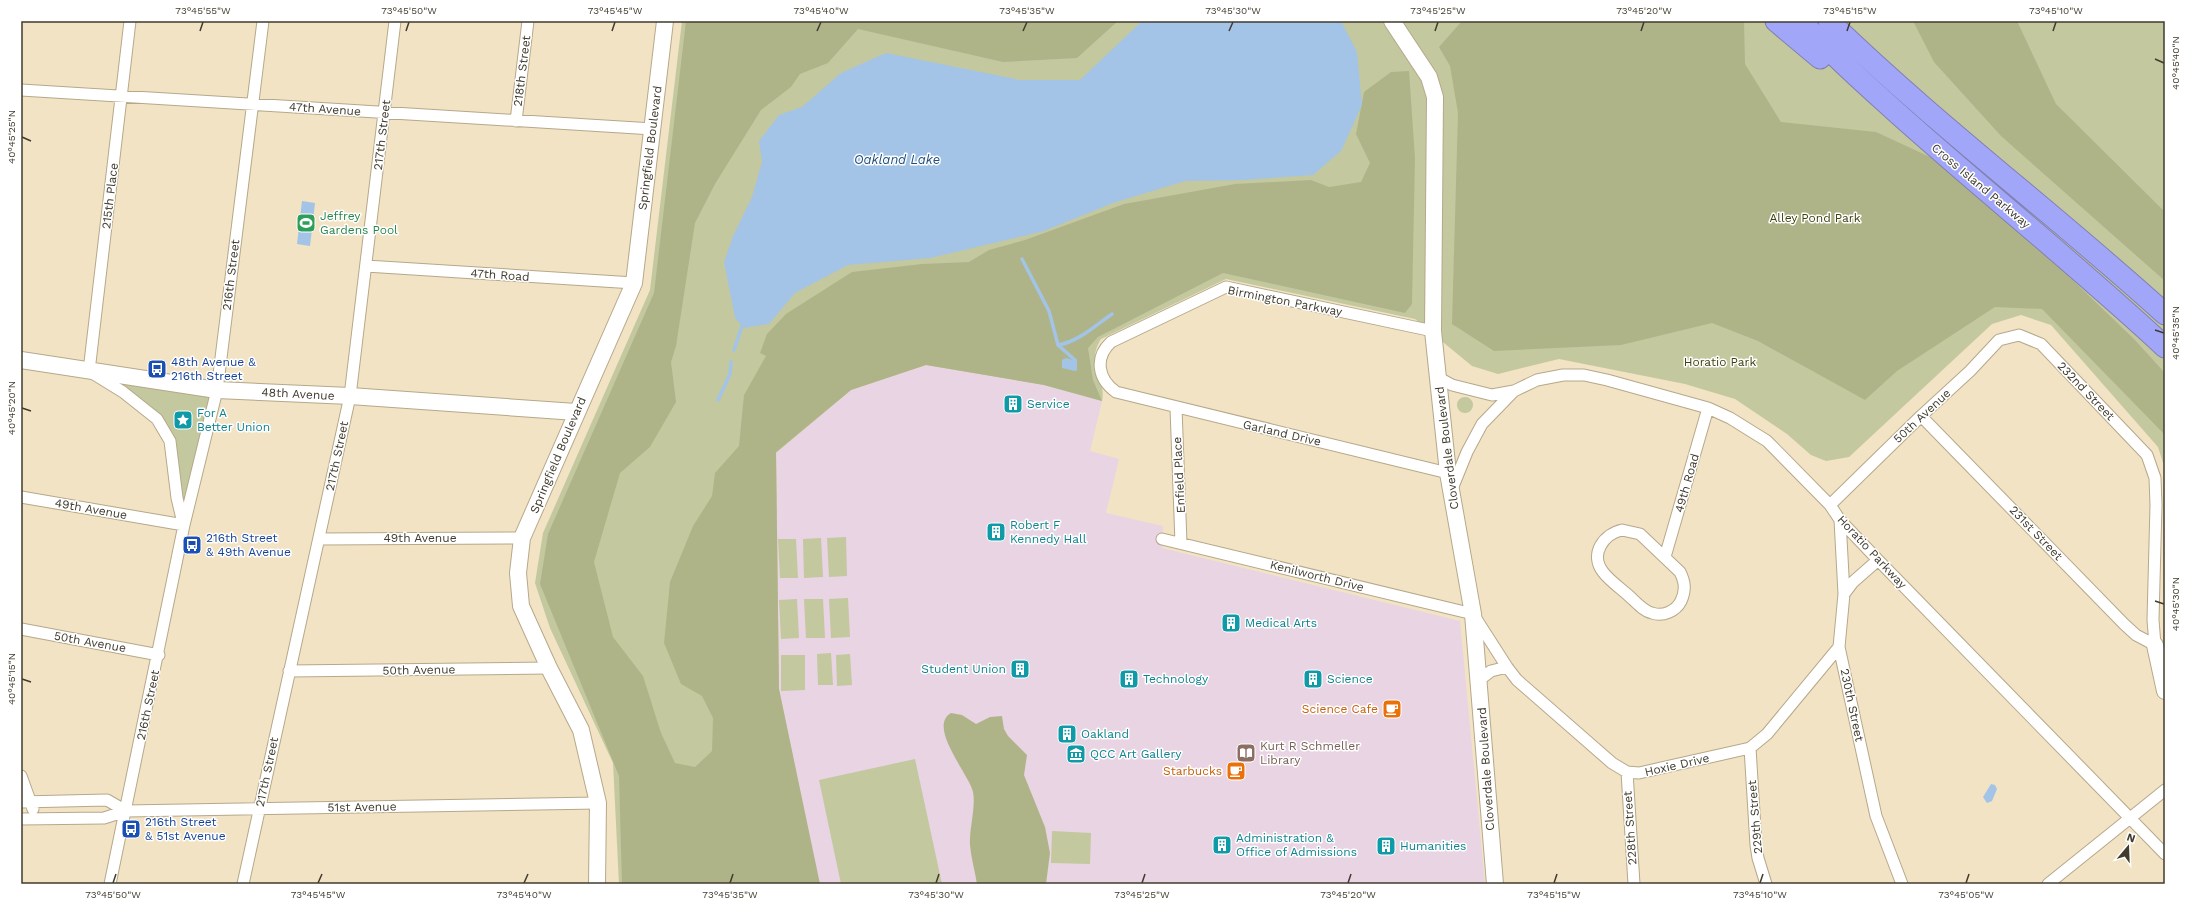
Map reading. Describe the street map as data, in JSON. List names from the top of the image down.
{
  "streets": {
    "highway": ["Cross Island Parkway"],
    "street": [
      "218th Street",
      "47th Avenue",
      "217th Street",
      "Springfield Boulevard",
      "215th Place",
      "216th Street",
      "47th Road",
      "Birmington Parkway",
      "232nd Street",
      "48th Avenue",
      "50th Avenue",
      "Garland Drive",
      "Cloverdale Boulevard",
      "Enfield Place",
      "49th Road",
      "49th Avenue",
      "231st Street",
      "Horatio Parkway",
      "Kenilworth Drive",
      "230th Street",
      "Hoxie Drive",
      "51st Avenue",
      "229th Street",
      "228th Street"
    ]
  },
  "crossings": [
    ["218th Street", "47th Avenue"],
    ["47th Avenue", "217th Street"],
    ["47th Avenue", "Springfield Boulevard"],
    ["47th Avenue", "215th Place"],
    ["47th Avenue", "216th Street"],
    ["217th Street", "47th Road"],
    ["217th Street", "48th Avenue"],
    ["217th Street", "50th Avenue"],
    ["217th Street", "49th Avenue"],
    ["217th Street", "51st Avenue"],
    ["Springfield Boulevard", "47th Road"],
    ["Springfield Boulevard", "48th Avenue"],
    ["Springfield Boulevard", "50th Avenue"],
    ["Springfield Boulevard", "49th Avenue"],
    ["Springfield Boulevard", "51st Avenue"],
    ["215th Place", "216th Street"],
    ["215th Place", "48th Avenue"],
    ["216th Street", "48th Avenue"],
    ["216th Street", "50th Avenue"],
    ["216th Street", "49th Avenue"],
    ["216th Street", "51st Avenue"],
    ["Birmington Parkway", "Garland Drive"],
    ["Birmington Parkway", "Cloverdale Boulevard"],
    ["232nd Street", "50th Avenue"],
    ["232nd Street", "231st Street"],
    ["50th Avenue", "231st Street"],
    ["50th Avenue", "Horatio Parkway"],
    ["Garland Drive", "Cloverdale Boulevard"],
    ["Garland Drive", "Enfield Place"],
    ["Cloverdale Boulevard", "Horatio Parkway"],
    ["Cloverdale Boulevard", "Kenilworth Drive"],
    ["Cloverdale Boulevard", "Hoxie Drive"],
    ["Enfield Place", "Kenilworth Drive"],
    ["49th Road", "Horatio Parkway"],
    ["Horatio Parkway", "230th Street"],
    ["Kenilworth Drive", "Hoxie Drive"],
    ["230th Street", "Hoxie Drive"],
    ["Hoxie Drive", "229th Street"],
    ["Hoxie Drive", "228th Street"]
  ],
  "water": ["Oakland Lake"],
  "parks": ["Alley Pond Park", "Horatio Park"],
  "places": {
    "sports": ["Jeffrey Gardens Pool"],
    "bus stop": ["48th Avenue & 216th Street", "216th Street & 49th Avenue", "216th Street & 51st Avenue"],
    "building": [
      "Service",
      "Robert F Kennedy Hall",
      "Medical Arts",
      "Student Union",
      "Technology",
      "Science",
      "Oakland",
      "Administration & Office of Admissions",
      "Humanities"
    ],
    "place": ["For A Better Union"],
    "cafe": ["Science Cafe", "Starbucks"],
    "library": ["Kurt R Schmeller Library"],
    "museum": ["QCC Art Gallery"]
  },
  "north": "top",
  "coordinates": [
    "73°45'55\"W",
    "73°45'50\"W",
    "73°45'45\"W",
    "73°45'40\"W",
    "73°45'35\"W",
    "73°45'30\"W",
    "73°45'25\"W",
    "73°45'20\"W",
    "73°45'15\"W",
    "73°45'10\"W",
    "40°45'40\"N",
    "40°45'25\"N",
    "40°45'35\"N",
    "40°45'20\"N",
    "40°45'30\"N",
    "40°45'15\"N",
    "73°45'05\"W"
  ]
}
